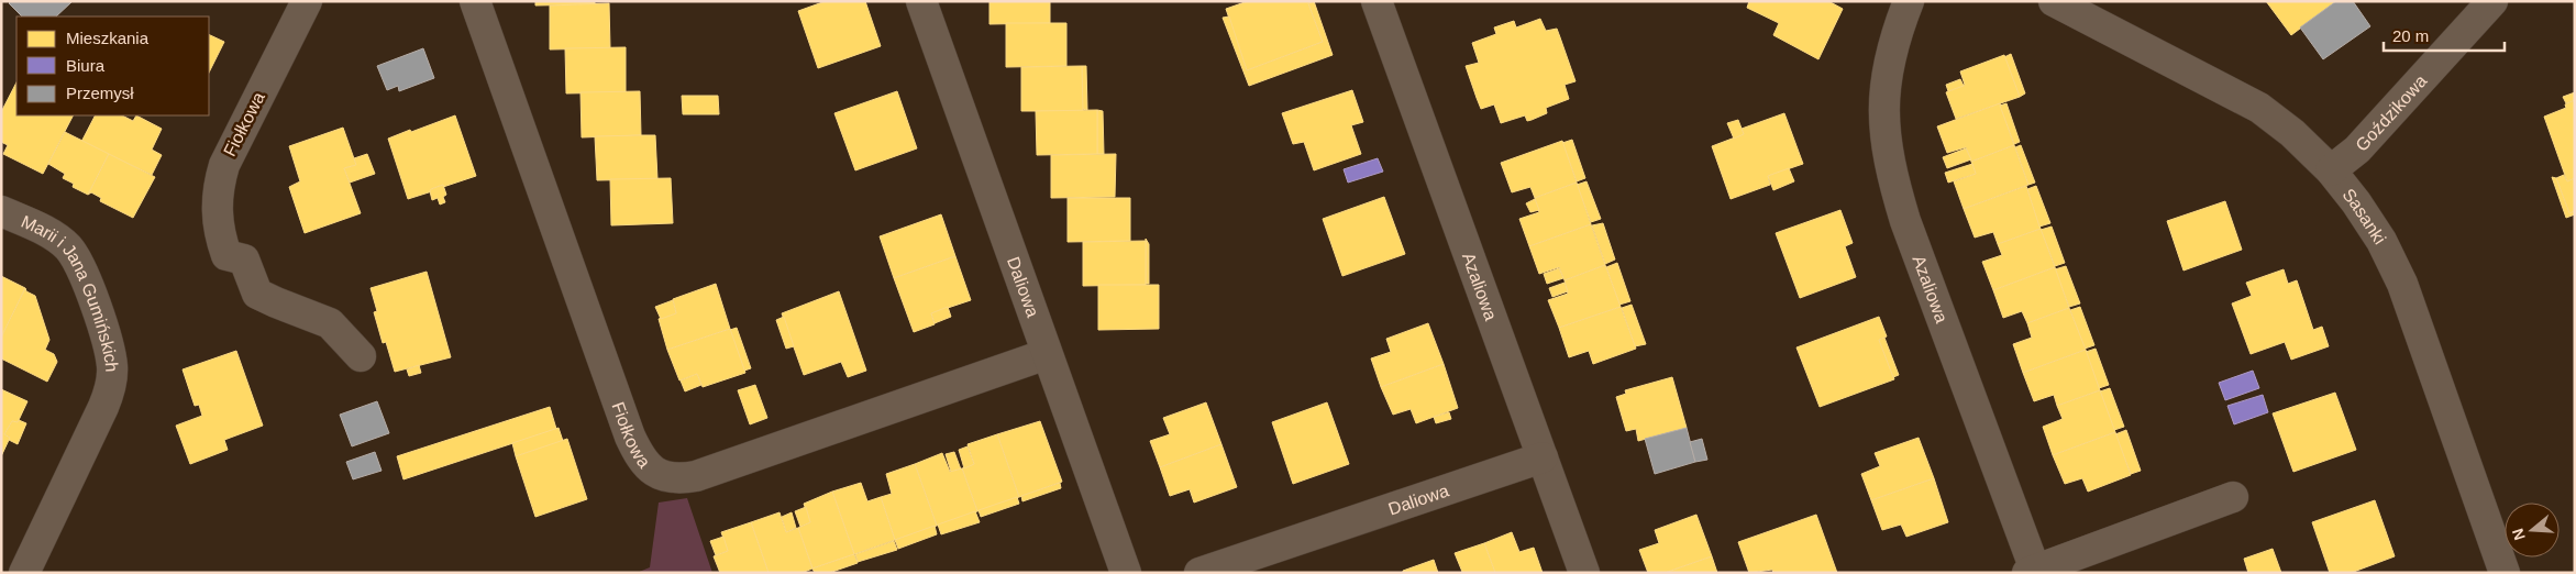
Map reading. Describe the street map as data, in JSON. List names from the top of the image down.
{
  "streets": {
    "street": [
      "Goździkowa",
      "Fiołkowa",
      "Sasanki",
      "Daliowa",
      "Azaliowa",
      "Marii i Jana Gumińskich"
    ]
  },
  "crossings": [
    ["Goździkowa", "Sasanki"],
    ["Fiołkowa", "Daliowa"],
    ["Daliowa", "Azaliowa"]
  ],
  "legend": ["Mieszkania", "Biura", "Przemysł"],
  "scale_bar": "20 m",
  "north": "left"
}
